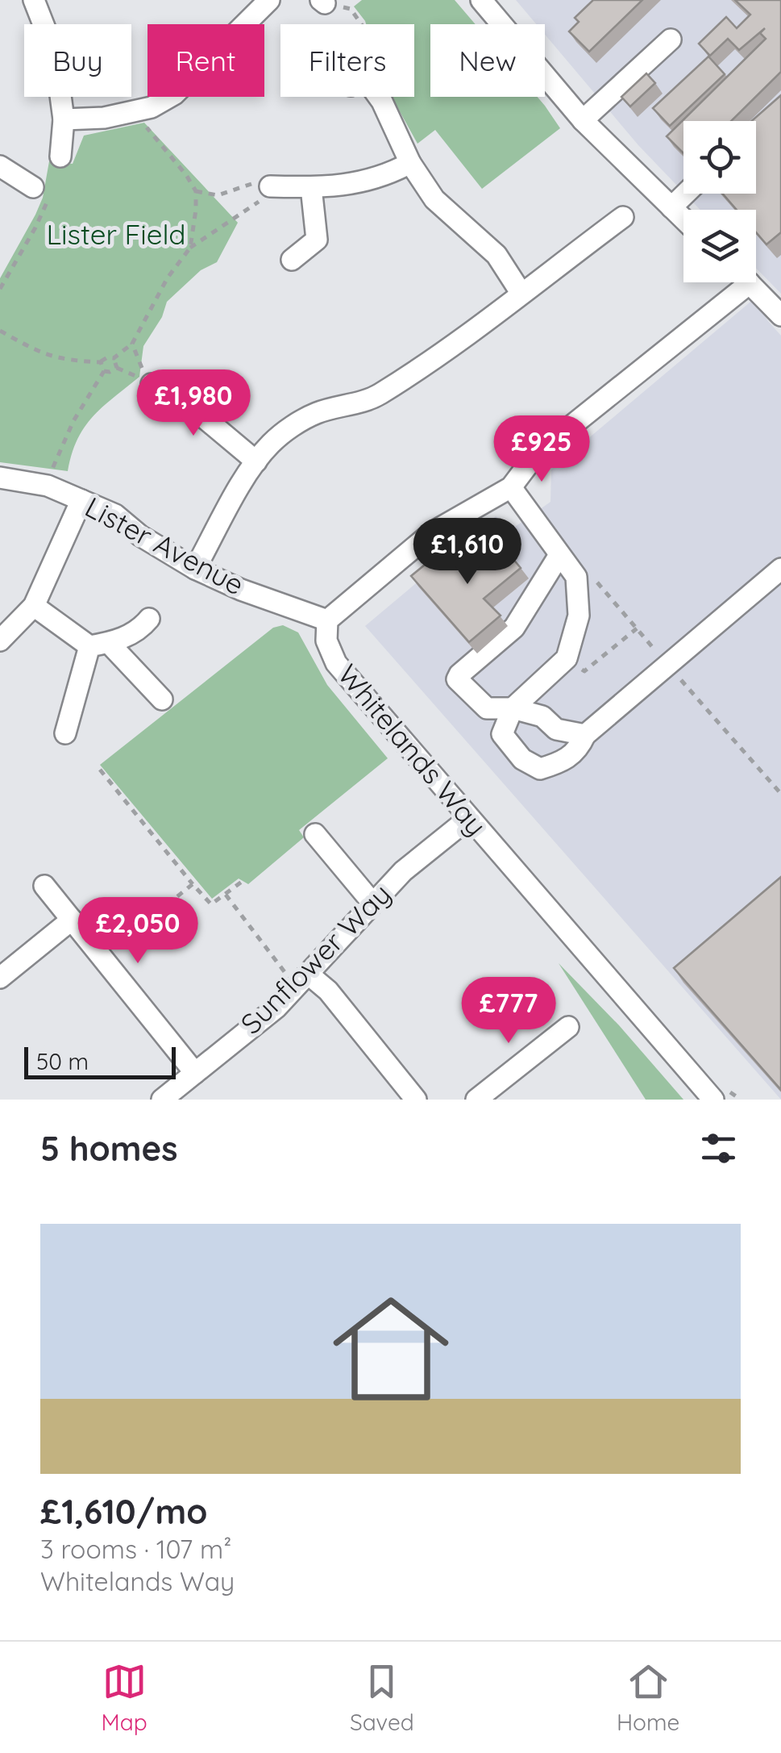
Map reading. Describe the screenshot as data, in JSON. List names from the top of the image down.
{
  "streets": {
    "street": ["Lister Avenue", "Whitelands Way", "Sunflower Way"]
  },
  "crossings": [
    ["Lister Avenue", "Whitelands Way"],
    ["Whitelands Way", "Sunflower Way"]
  ],
  "parks": ["Lister Field"],
  "scale_bar": "50 m",
  "page": {
    "chip": [
      "Buy",
      "Rent",
      "Filters",
      "New"
    ],
    "price": [
      "£1,980",
      "£925",
      "£1,610",
      "£2,050",
      "£777"
    ],
    "scale": "50 m",
    "heading": "5 homes",
    "list": [
      {
        "name": "£1,610/mo",
        "note": "3 rooms · 107 m² · Whitelands Way"
      }
    ],
    "tabs": ["Map", "Saved", "Home"]
  }
}
